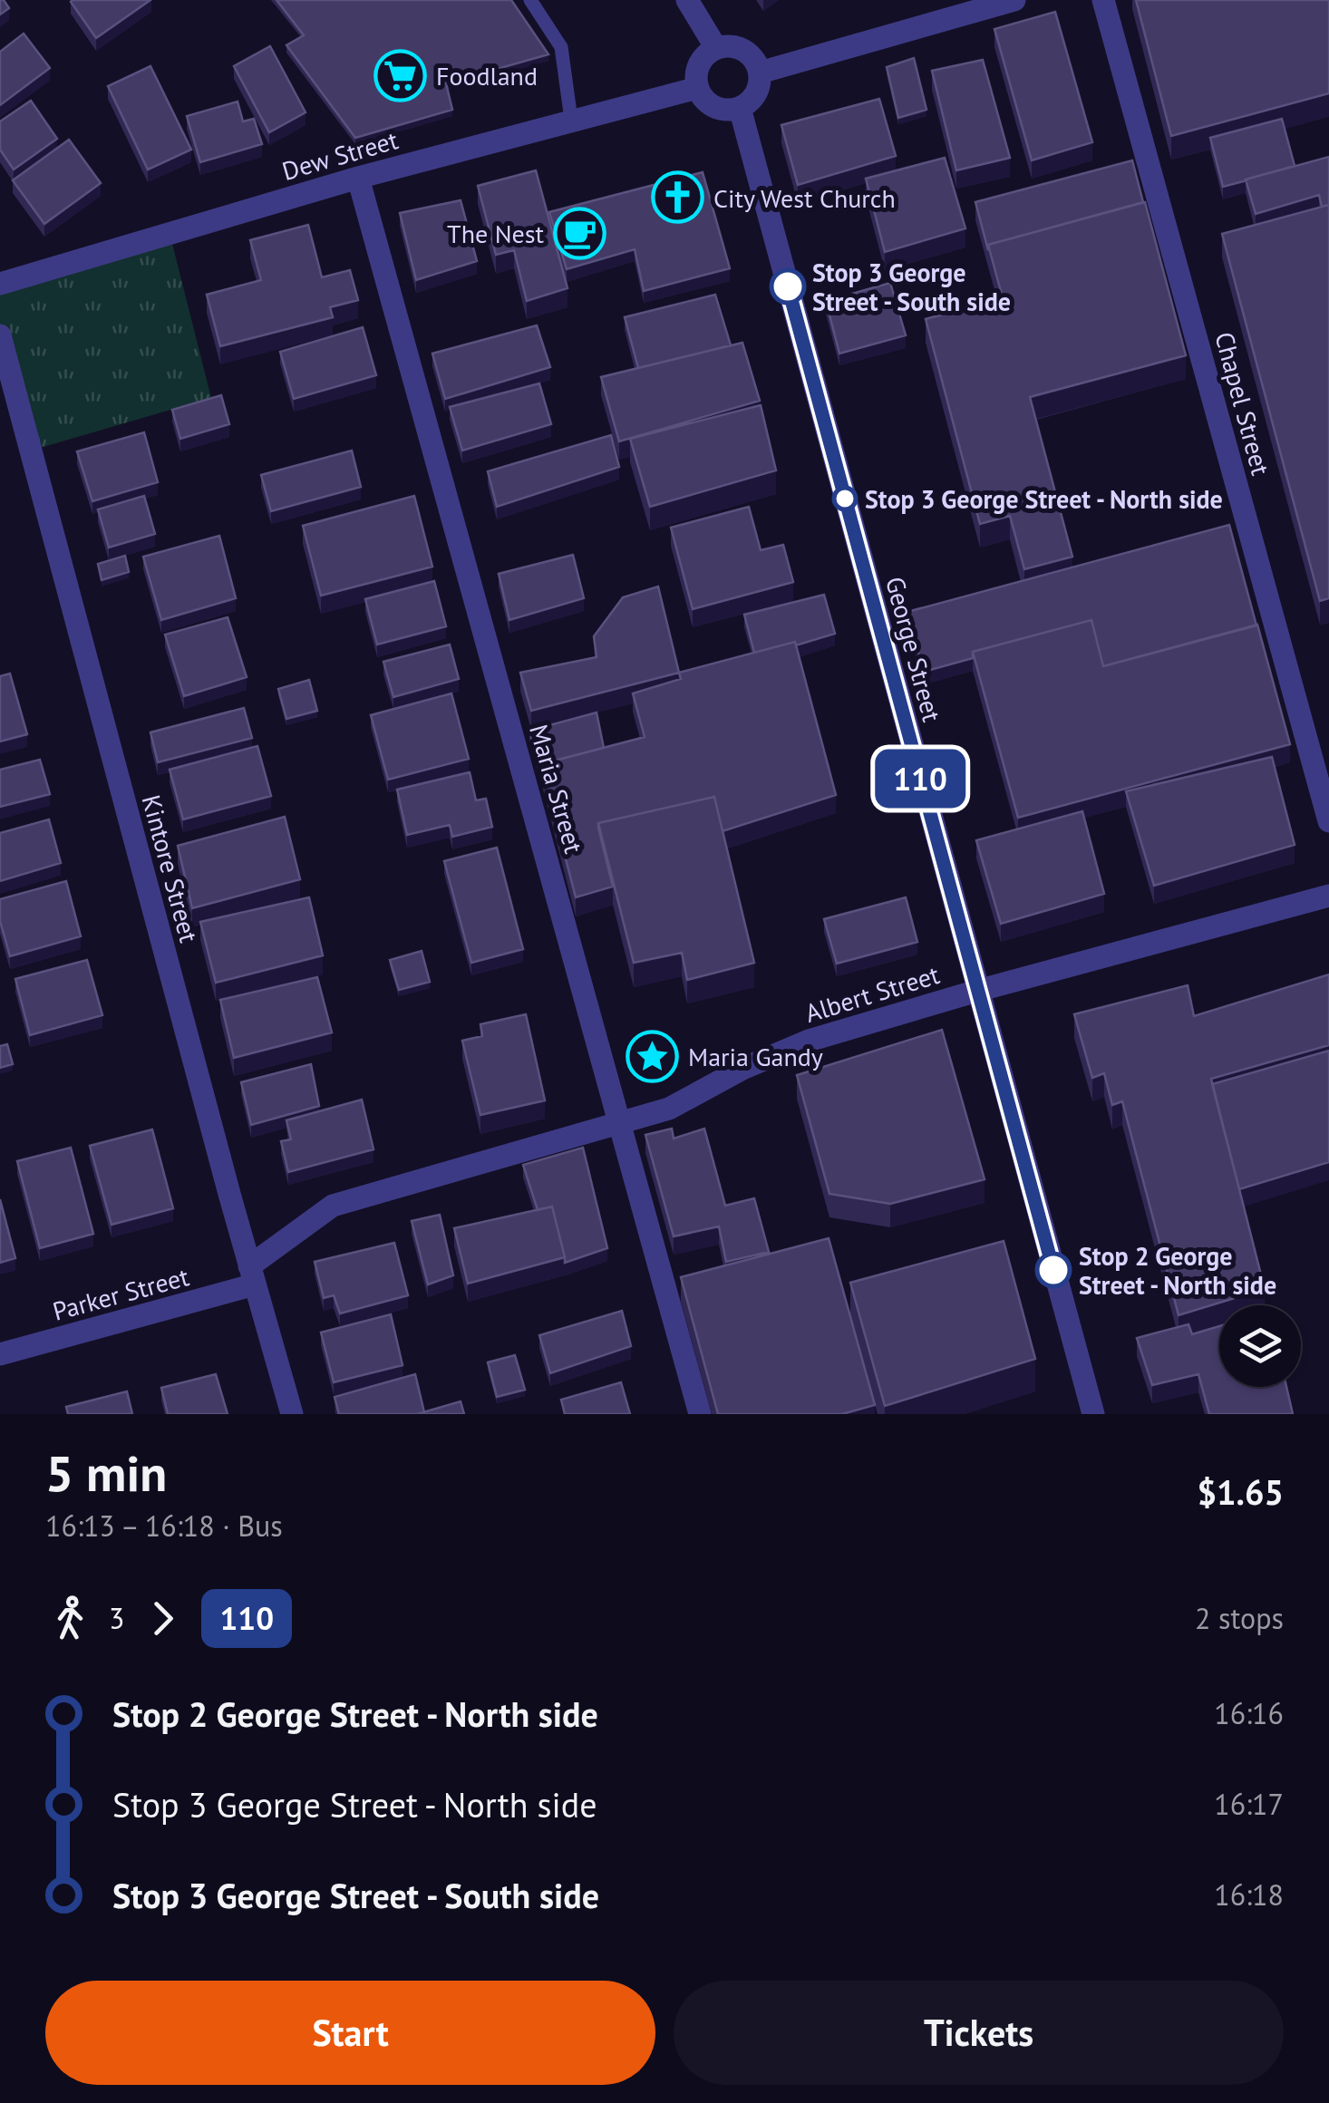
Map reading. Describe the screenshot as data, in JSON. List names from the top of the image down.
{
  "streets": {
    "street": [
      "Dew Street",
      "Chapel Street",
      "George Street",
      "Maria Street",
      "Kintore Street",
      "Albert Street",
      "Parker Street"
    ]
  },
  "crossings": [
    ["Dew Street", "George Street"],
    ["Dew Street", "Maria Street"],
    ["George Street", "Albert Street"],
    ["Maria Street", "Albert Street"],
    ["Kintore Street", "Albert Street"],
    ["Kintore Street", "Parker Street"],
    ["Albert Street", "Parker Street"]
  ],
  "places": {
    "supermarket": ["Foodland"],
    "church": ["City West Church"],
    "cafe": ["The Nest"],
    "other": ["Stop 3 George Street - South side", "Stop 3 George Street - North side", "Stop 2 George Street - North side"],
    "place": ["Maria Gandy"]
  },
  "lines": ["bus line 110"],
  "page": {
    "on_map": "110",
    "heading": ["5 min", "16:13 – 16:18 · Bus", "$1.65"],
    "legs": ["3", "110", "2 stops"],
    "list": [
      {
        "name": "Stop 2 George Street - North side",
        "value": "16:16"
      },
      {
        "name": "Stop 3 George Street - North side",
        "value": "16:17"
      },
      {
        "name": "Stop 3 George Street - South side",
        "value": "16:18"
      }
    ],
    "buttons": ["Start", "Tickets"]
  }
}
